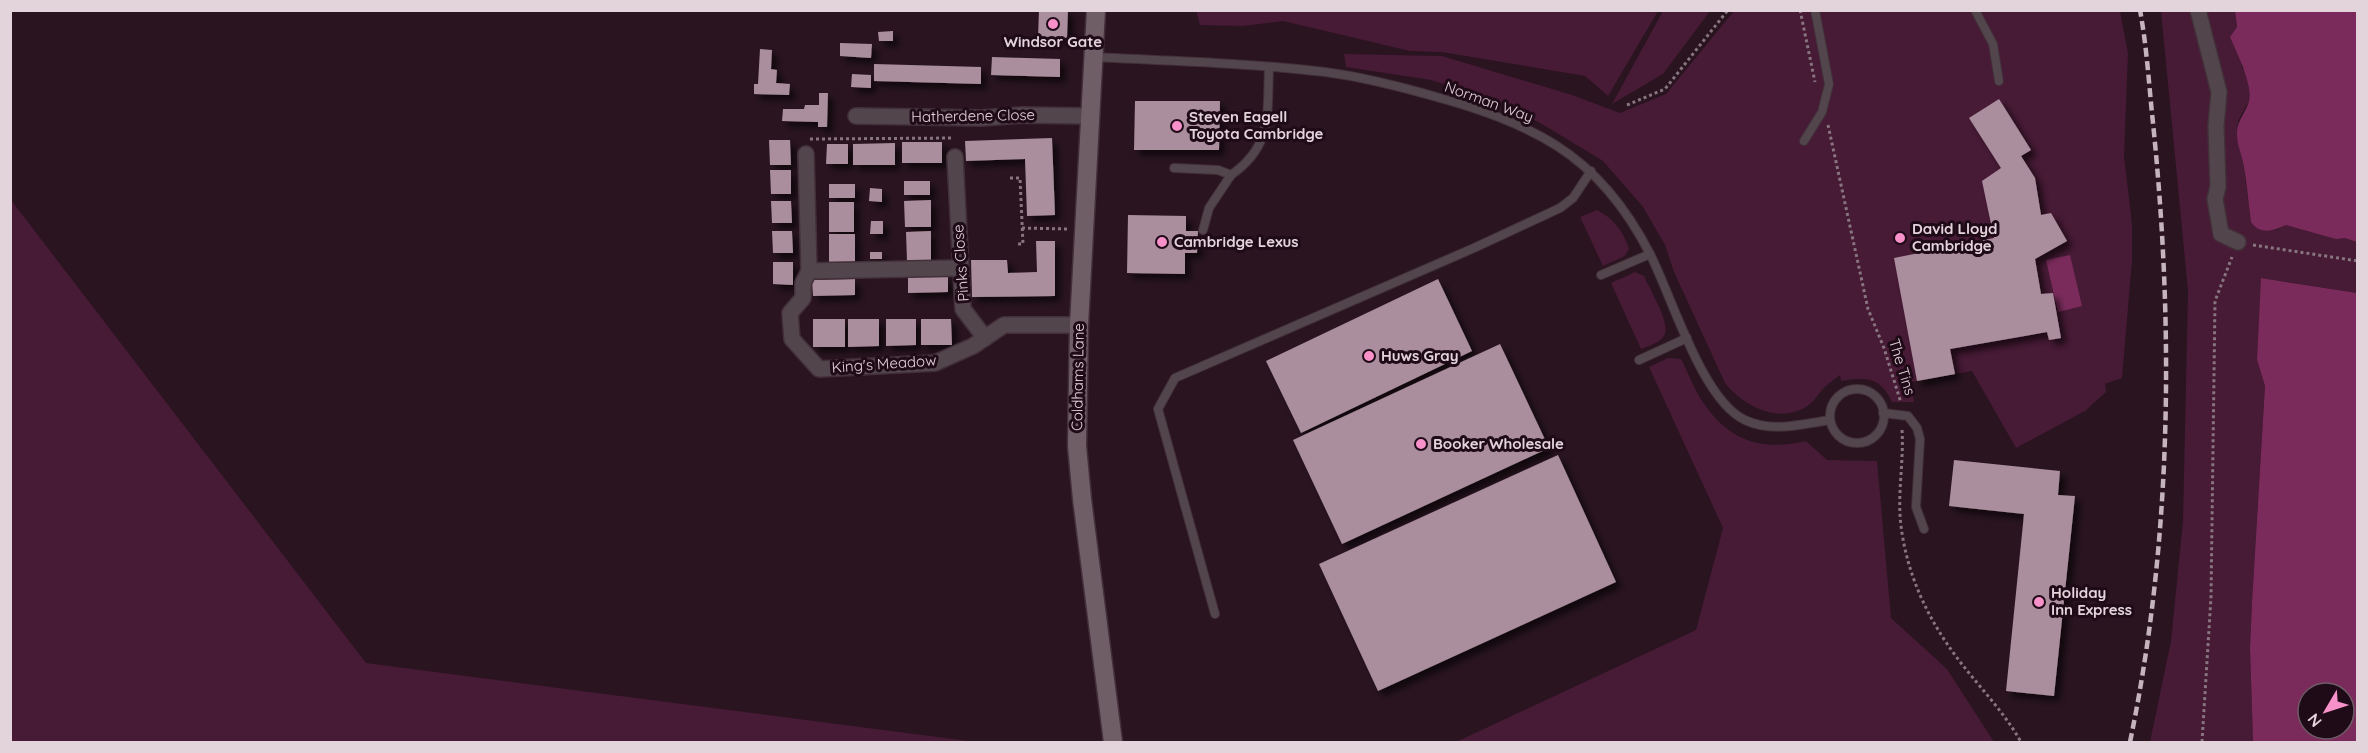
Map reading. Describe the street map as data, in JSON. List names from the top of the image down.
{
  "streets": {
    "street": [
      "Hatherdene Close",
      "Pinks Close",
      "King's Meadow",
      "Coldhams Lane"
    ],
    "lane": ["Norman Way"],
    "path": ["The Tins"]
  },
  "crossings": [
    ["Norman Way", "Coldhams Lane"],
    ["Hatherdene Close", "Coldhams Lane"],
    ["Pinks Close", "King's Meadow"]
  ],
  "places": [
    "Windsor Gate",
    "Steven Eagell Toyota Cambridge",
    "David Lloyd Cambridge",
    "Cambridge Lexus",
    "Huws Gray",
    "Booker Wholesale",
    "Holiday Inn Express"
  ],
  "north": "bottom left"
}
